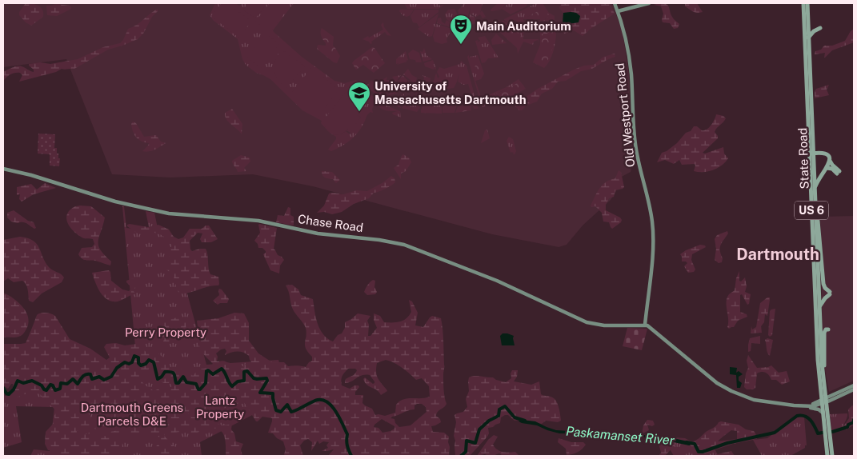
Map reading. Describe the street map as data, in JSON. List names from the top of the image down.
{
  "streets": {
    "main road": ["State Road", "US 6"],
    "street": ["Old Westport Road", "Chase Road"]
  },
  "crossings": [
    ["Old Westport Road", "Chase Road"]
  ],
  "districts": ["Dartmouth"],
  "water": ["Paskamanset River"],
  "parks": ["Perry Property", "Lantz Property", "Dartmouth Greens Parcels D&E"],
  "places": {
    "theatre": ["Main Auditorium"],
    "school or university": ["University of Massachusetts Dartmouth"]
  }
}
